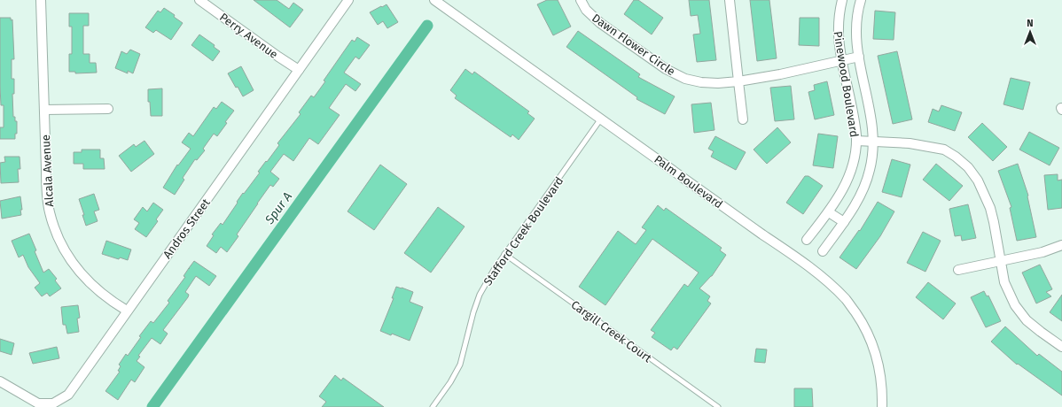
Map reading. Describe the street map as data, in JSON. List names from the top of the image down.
{
  "streets": {
    "street": [
      "Perry Avenue",
      "Dawn Flower Circle",
      "Pinewood Boulevard",
      "Alcala Avenue",
      "Palm Boulevard",
      "Andros Street"
    ],
    "lane": ["Stafford Creek Boulevard", "Cargill Creek Court"]
  },
  "crossings": [
    ["Perry Avenue", "Andros Street"],
    ["Dawn Flower Circle", "Pinewood Boulevard"],
    ["Alcala Avenue", "Andros Street"],
    ["Palm Boulevard", "Stafford Creek Boulevard"],
    ["Stafford Creek Boulevard", "Cargill Creek Court"]
  ],
  "water": ["Spur A"],
  "north": "top"
}
